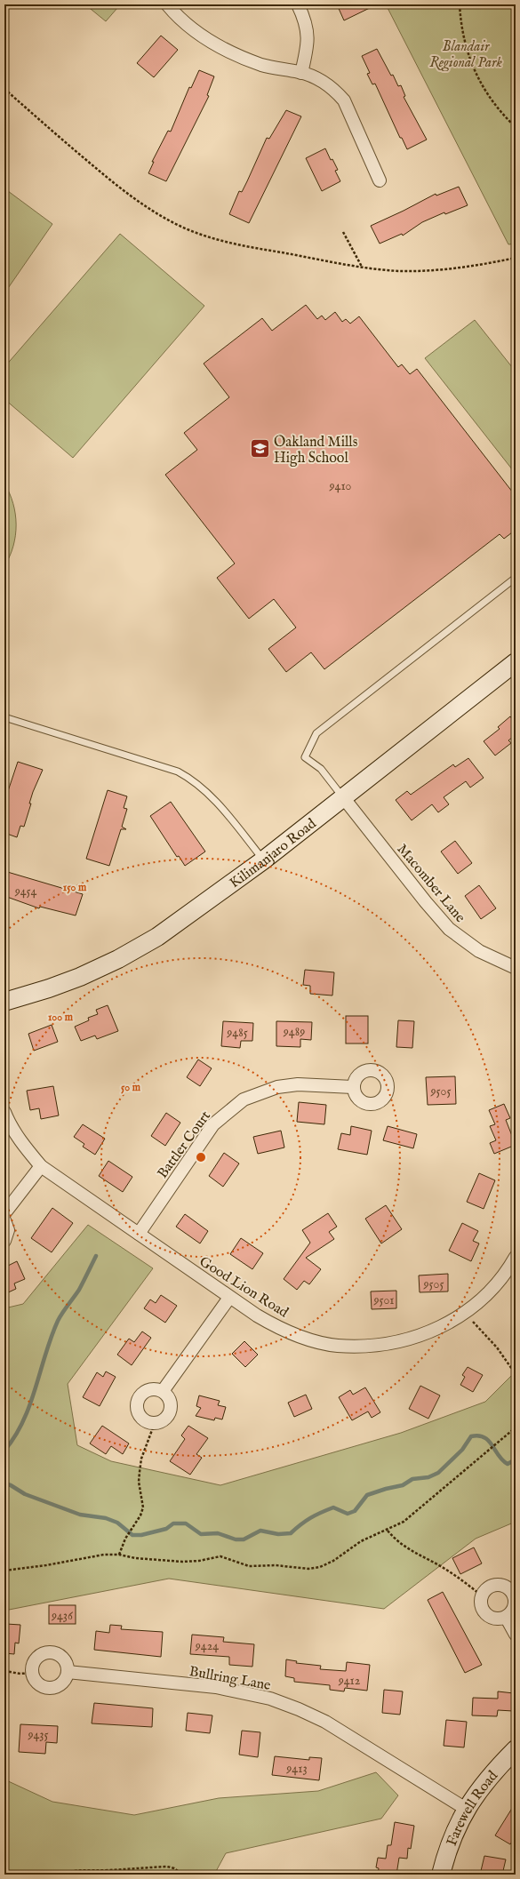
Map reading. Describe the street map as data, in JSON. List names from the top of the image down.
{
  "streets": {
    "street": [
      "Kilimanjaro Road",
      "Macomber Lane",
      "Battler Court",
      "Good Lion Road",
      "Bullring Lane",
      "Farewell Road"
    ]
  },
  "crossings": [
    ["Kilimanjaro Road", "Macomber Lane"],
    ["Battler Court", "Good Lion Road"],
    ["Bullring Lane", "Farewell Road"]
  ],
  "parks": ["Blandair Regional Park"],
  "places": {
    "school or university": ["Oakland Mills High School"]
  },
  "house_numbers": [
    "9410",
    "9454",
    "9489",
    "9485",
    "9505",
    "9505",
    "9501",
    "9436",
    "9424",
    "9412",
    "9435",
    "9413"
  ],
  "rings": ["150 m", "100 m", "50 m"]
}
